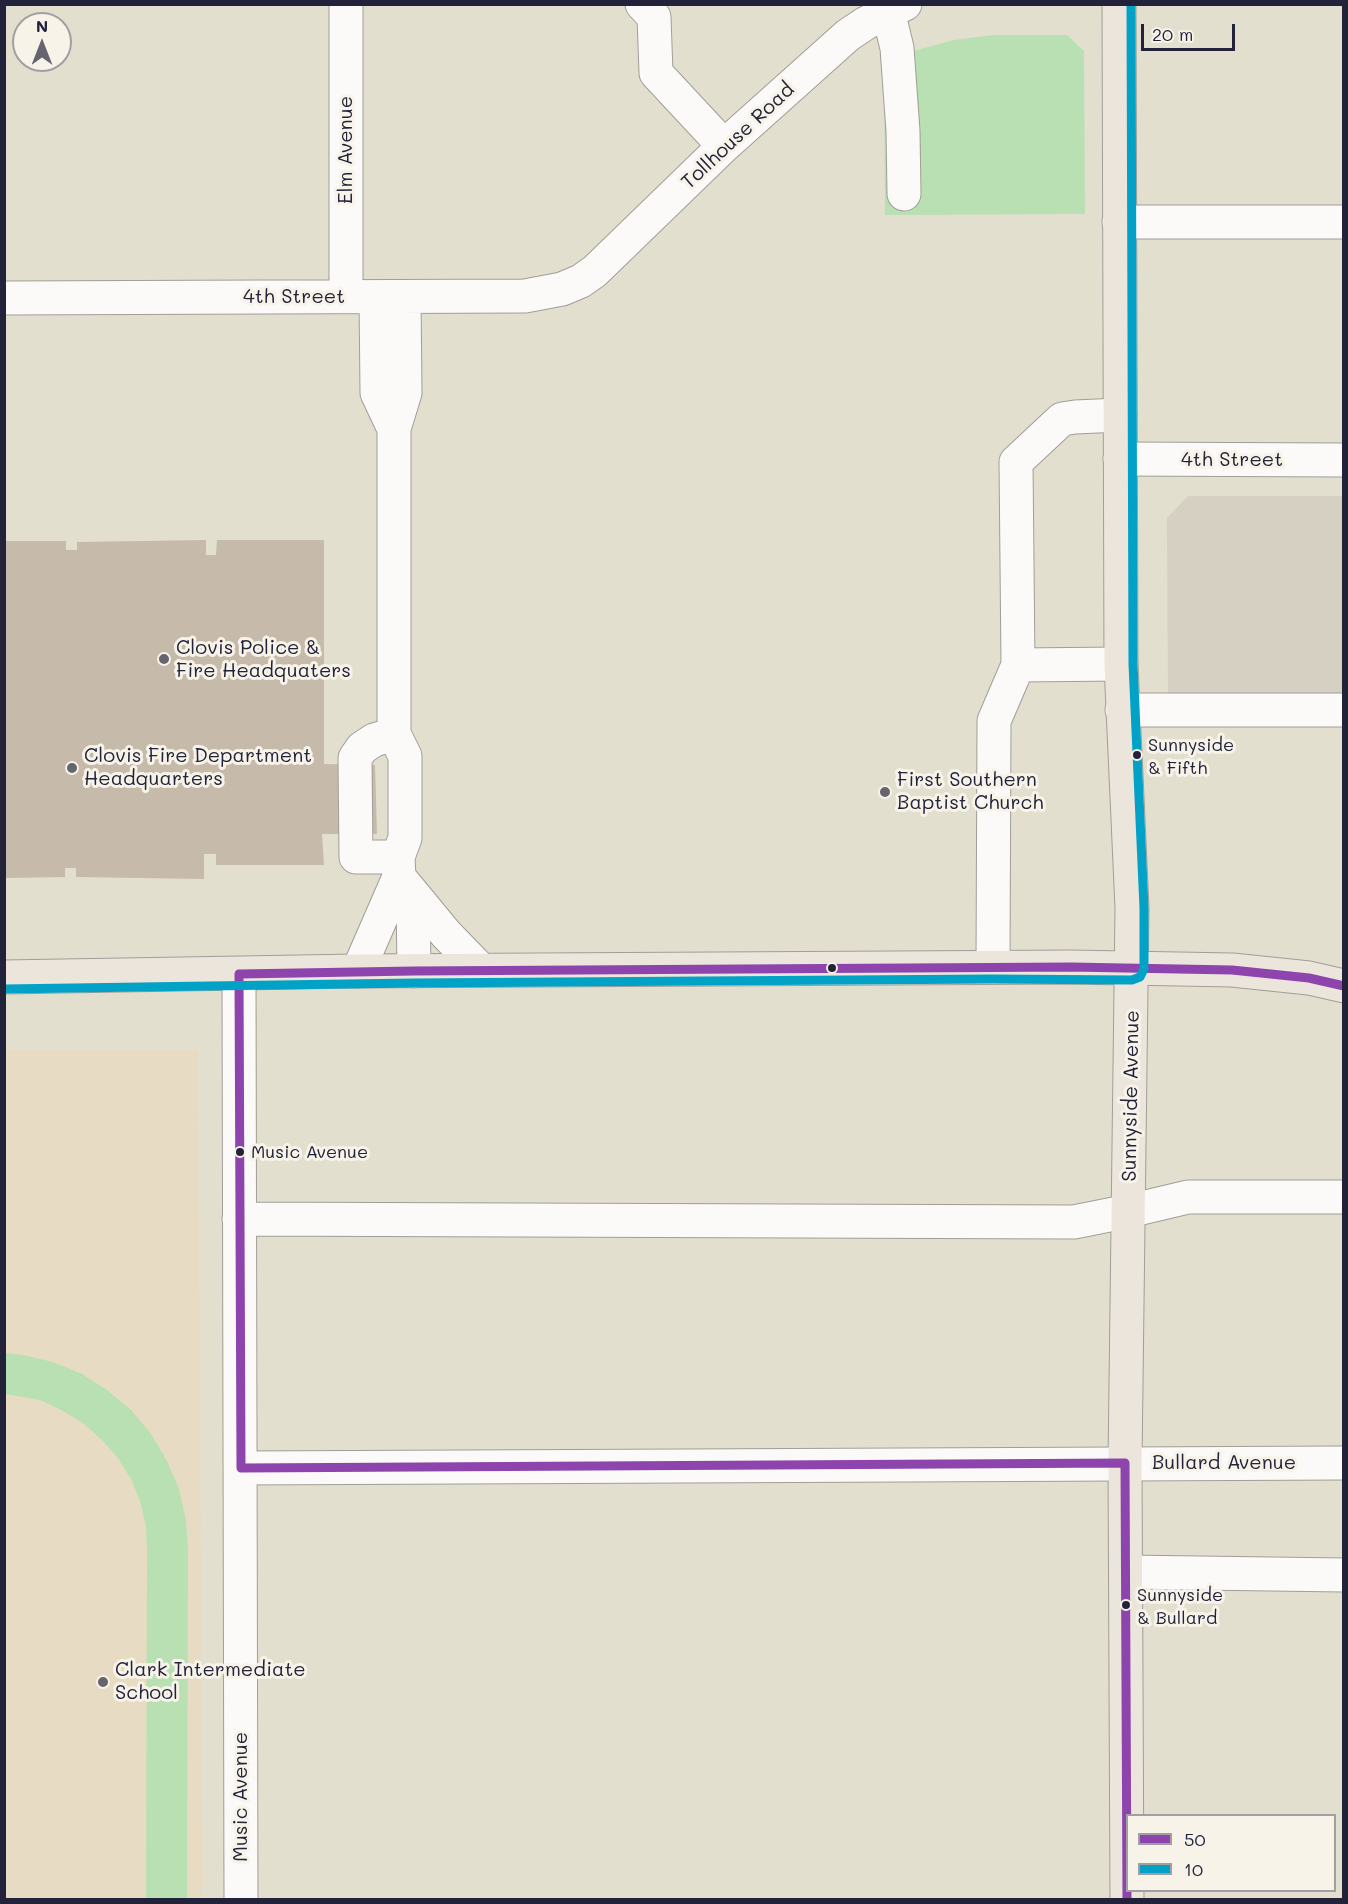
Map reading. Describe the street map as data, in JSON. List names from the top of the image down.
{
  "streets": {
    "main road": ["Sunnyside Avenue"],
    "street": [
      "Tollhouse Road",
      "Elm Avenue",
      "4th Street",
      "Bullard Avenue",
      "Music Avenue"
    ]
  },
  "crossings": [
    ["Tollhouse Road", "4th Street"],
    ["Elm Avenue", "4th Street"],
    ["4th Street", "Sunnyside Avenue"],
    ["Sunnyside Avenue", "Bullard Avenue"],
    ["Bullard Avenue", "Music Avenue"]
  ],
  "places": [
    "Clovis Police & Fire Headquaters",
    "Sunnyside & Fifth",
    "Clovis Fire Department Headquarters",
    "First Southern Baptist Church",
    "Music Avenue",
    "Sunnyside & Bullard",
    "Clark Intermediate School"
  ],
  "lines": ["transit line 10", "transit line 50"],
  "legend": ["50", "10"],
  "scale_bar": "20 m",
  "north": "top"
}
